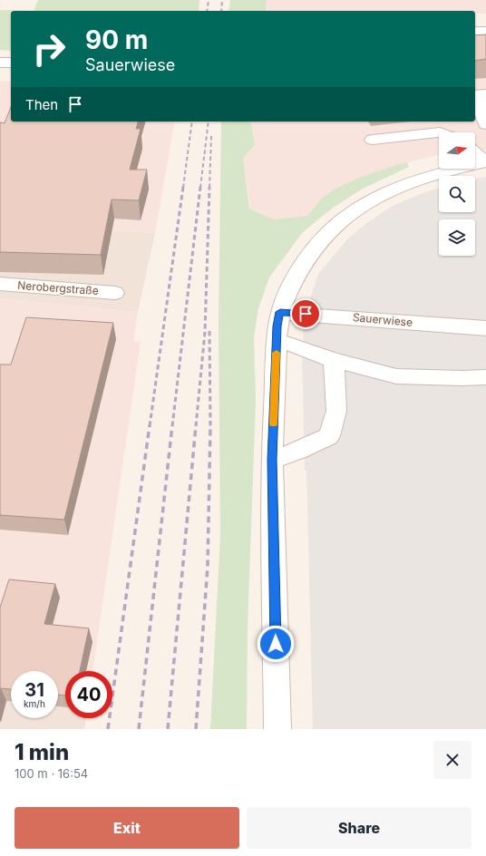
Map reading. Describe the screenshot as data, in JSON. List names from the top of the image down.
{
  "streets": {
    "street": ["Nerobergstraße", "Sauerwiese"]
  },
  "north": "right",
  "page": {
    "turn": ["90 m", "Sauerwiese"],
    "then": "Then",
    "speed": "31 km/h",
    "limit": "40",
    "heading": ["1 min", "100 m · 16:54"],
    "buttons": ["Exit", "Share"]
  }
}
